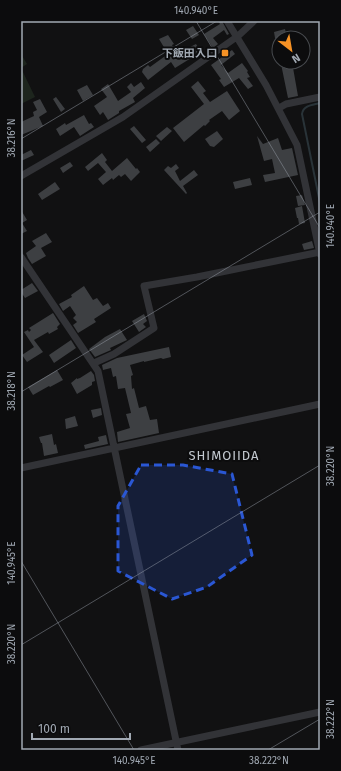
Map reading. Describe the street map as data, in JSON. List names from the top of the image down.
{
  "districts": ["SHIMOIIDA"],
  "places": {
    "transit": ["下飯田入口"]
  },
  "scale_bar": "100 m",
  "north": "bottom right",
  "coordinates": [
    "140.940°E",
    "38.216°N",
    "38.218°N",
    "38.220°N",
    "140.945°E",
    "38.222°N"
  ]
}
